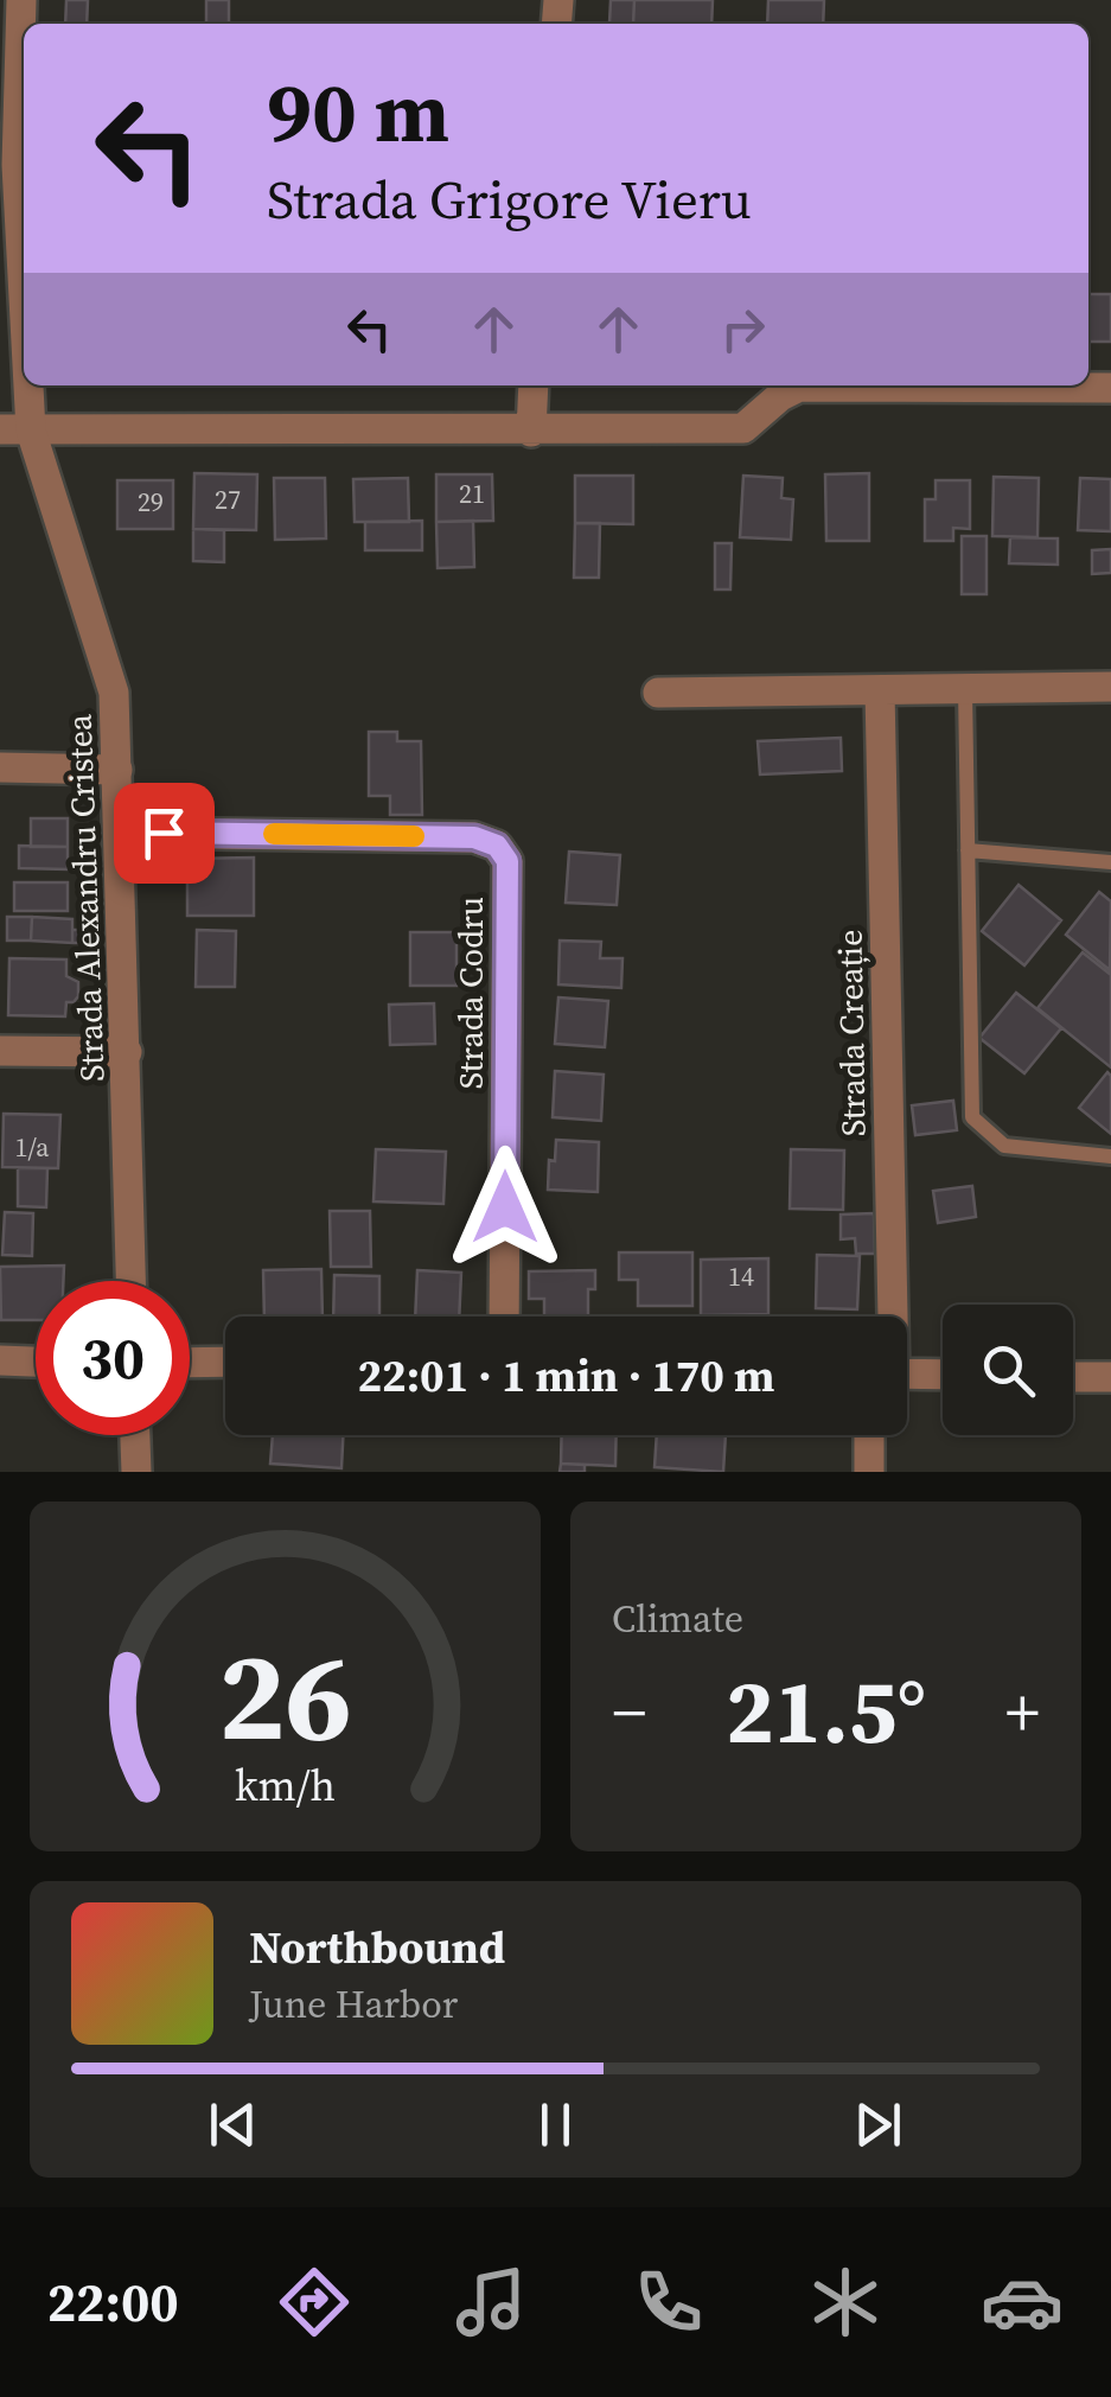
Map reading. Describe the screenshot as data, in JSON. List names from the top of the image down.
{
  "streets": {
    "street": ["Strada Alexandru Cristea", "Strada Codru", "Strada Creație"]
  },
  "crossings": [
    ["Strada Alexandru Cristea", "Strada Codru"]
  ],
  "house_numbers": [
    "21",
    "27",
    "29",
    "1/a",
    "14"
  ],
  "page": {
    "turn": ["90 m", "Strada Grigore Vieru"],
    "limit": "30",
    "trip": "22:01 · 1 min · 170 m",
    "tile": "Climate",
    "heat": ["−", "21.5°", "+"],
    "song": ["Northbound", "June Harbor"],
    "tabs": "22:00",
    "gauge": ["26", "km/h"]
  }
}
